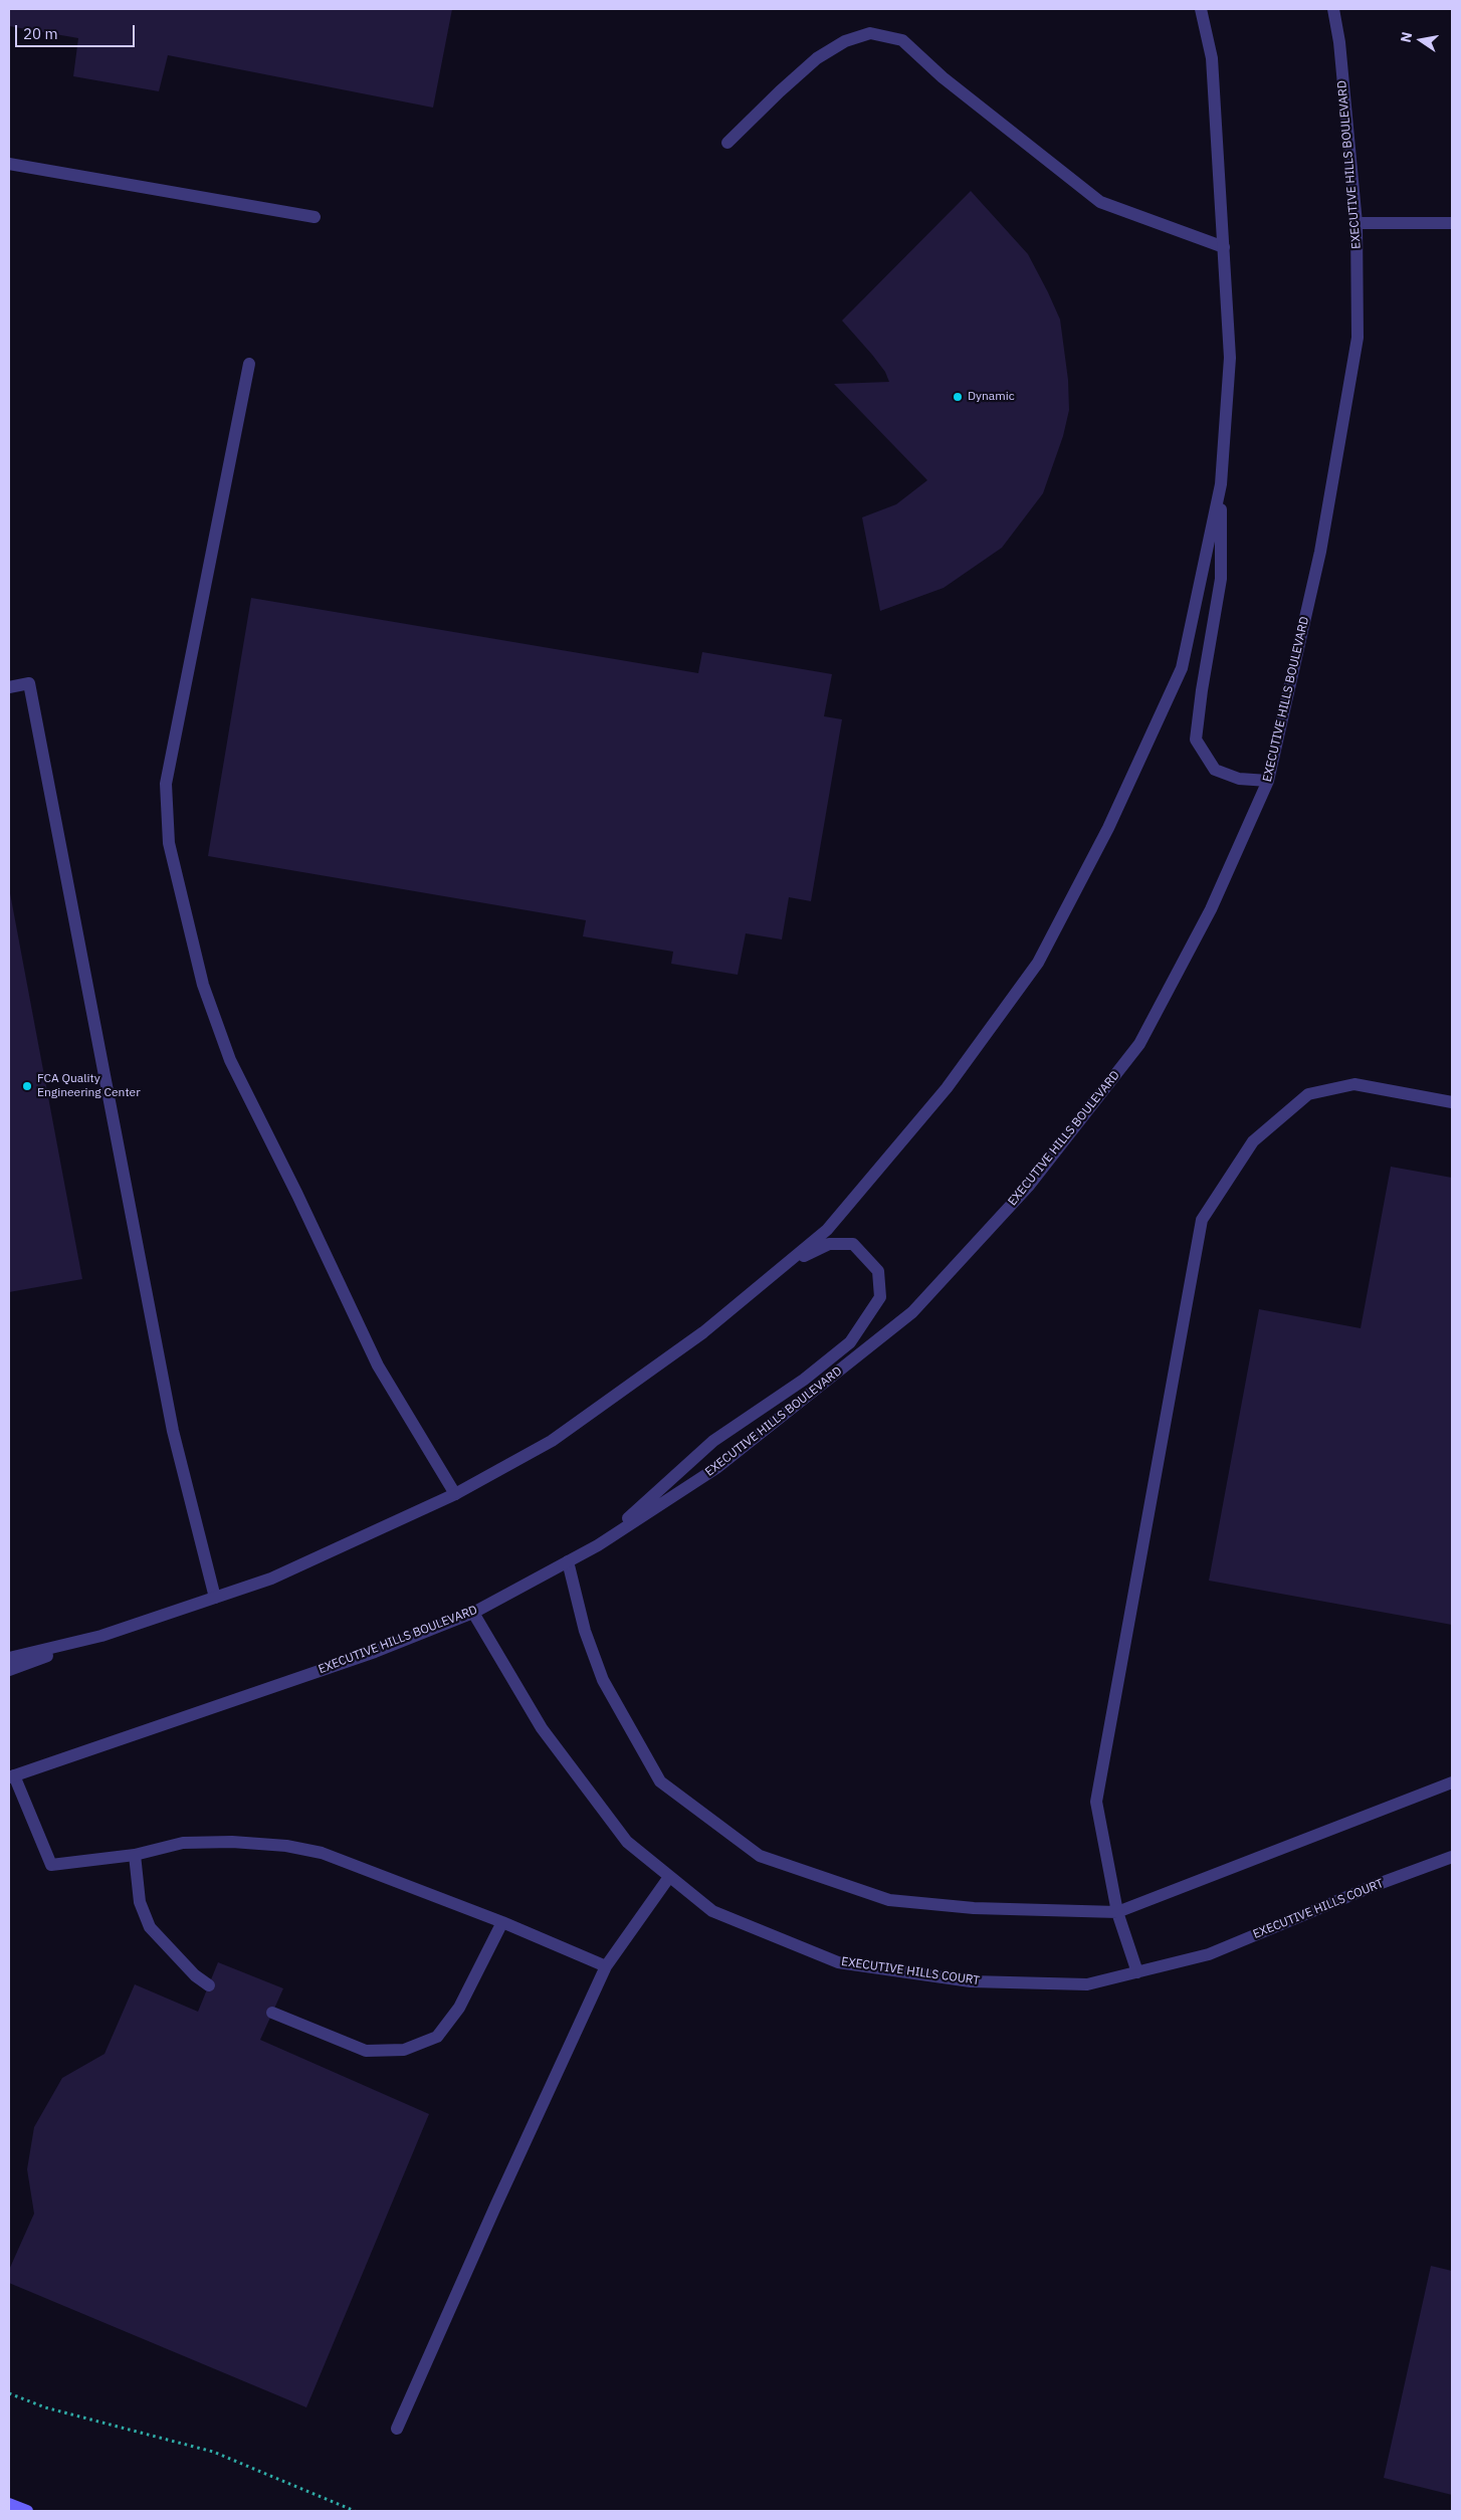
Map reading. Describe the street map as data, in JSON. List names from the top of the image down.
{
  "streets": {
    "street": ["EXECUTIVE HILLS BOULEVARD", "EXECUTIVE HILLS COURT"]
  },
  "crossings": [
    ["EXECUTIVE HILLS BOULEVARD", "EXECUTIVE HILLS COURT"]
  ],
  "places": ["Dynamic", "FCA Quality Engineering Center"],
  "scale_bar": "20 m",
  "north": "left"
}
